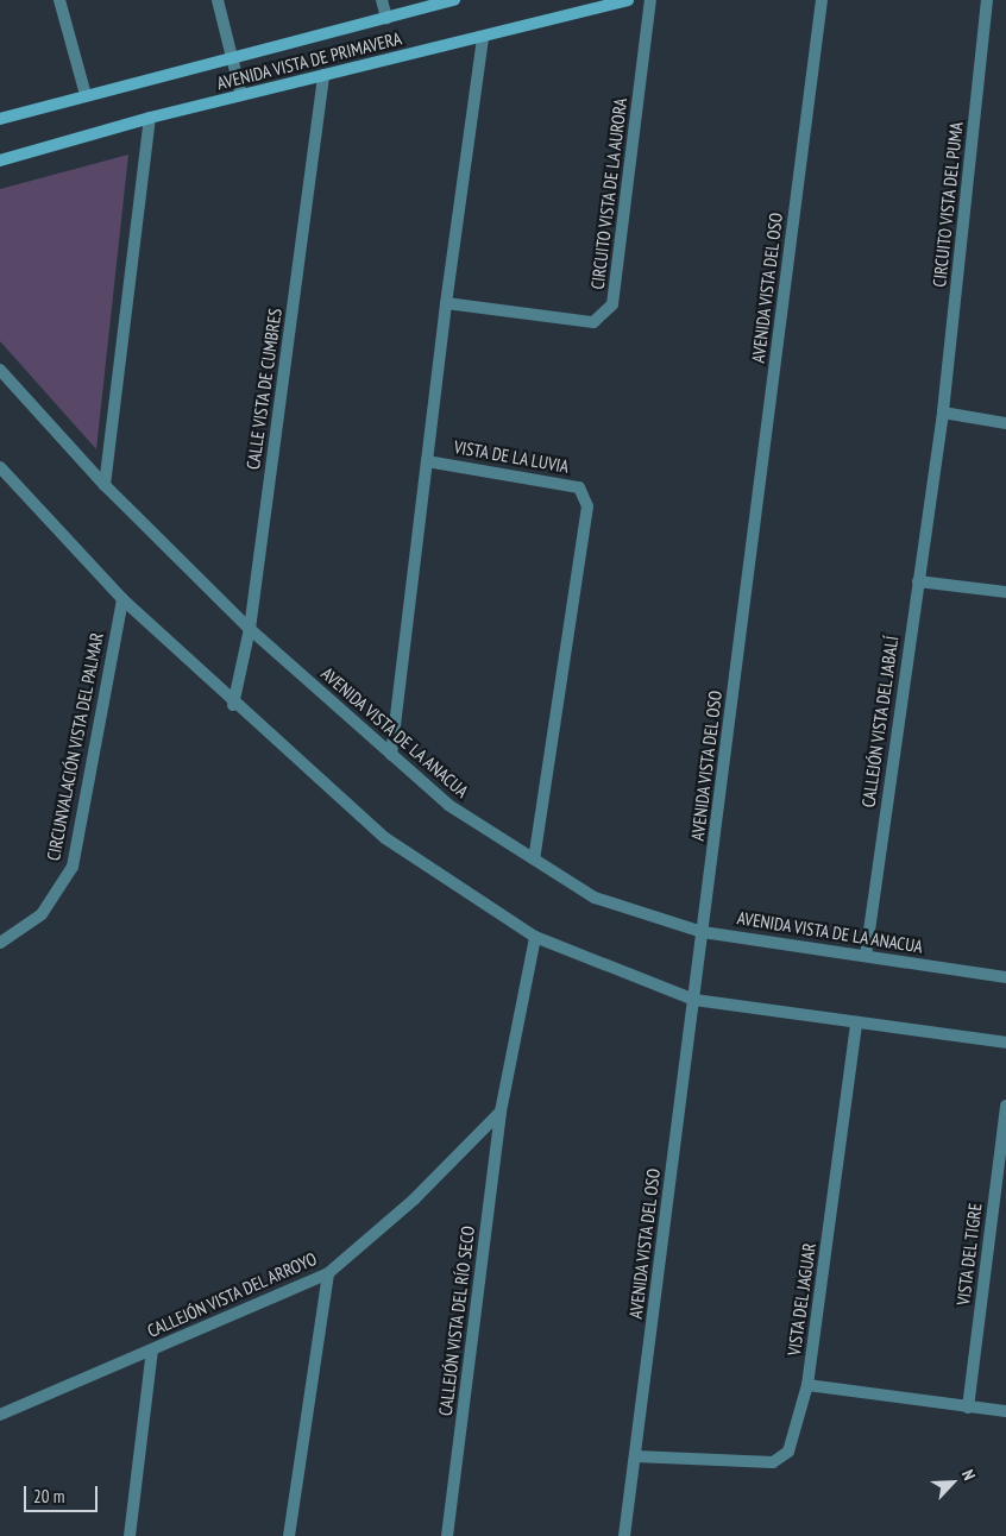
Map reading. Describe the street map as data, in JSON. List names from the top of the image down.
{
  "streets": {
    "main road": ["AVENIDA VISTA DE PRIMAVERA"],
    "street": [
      "CIRCUITO VISTA DE LA AURORA",
      "CIRCUITO VISTA DEL PUMA",
      "AVENIDA VISTA DEL OSO",
      "CALLE VISTA DE CUMBRES",
      "VISTA DE LA LUVIA",
      "CALLEJÓN VISTA DEL JABALÍ",
      "AVENIDA VISTA DE LA ANACUA",
      "CIRCUNVALACIÓN VISTA DEL PALMAR",
      "VISTA DEL TIGRE",
      "CALLEJÓN VISTA DEL ARROYO",
      "VISTA DEL JAGUAR",
      "CALLEJÓN VISTA DEL RÍO SECO"
    ]
  },
  "crossings": [
    ["AVENIDA VISTA DE PRIMAVERA", "CALLE VISTA DE CUMBRES"],
    ["CIRCUITO VISTA DEL PUMA", "CALLEJÓN VISTA DEL JABALÍ"],
    ["AVENIDA VISTA DEL OSO", "AVENIDA VISTA DE LA ANACUA"],
    ["AVENIDA VISTA DEL OSO", "VISTA DEL JAGUAR"],
    ["CALLE VISTA DE CUMBRES", "AVENIDA VISTA DE LA ANACUA"],
    ["VISTA DE LA LUVIA", "AVENIDA VISTA DE LA ANACUA"],
    ["CALLEJÓN VISTA DEL JABALÍ", "AVENIDA VISTA DE LA ANACUA"],
    ["CALLEJÓN VISTA DEL ARROYO", "CALLEJÓN VISTA DEL RÍO SECO"]
  ],
  "scale_bar": "20 m",
  "north": "top right"
}
